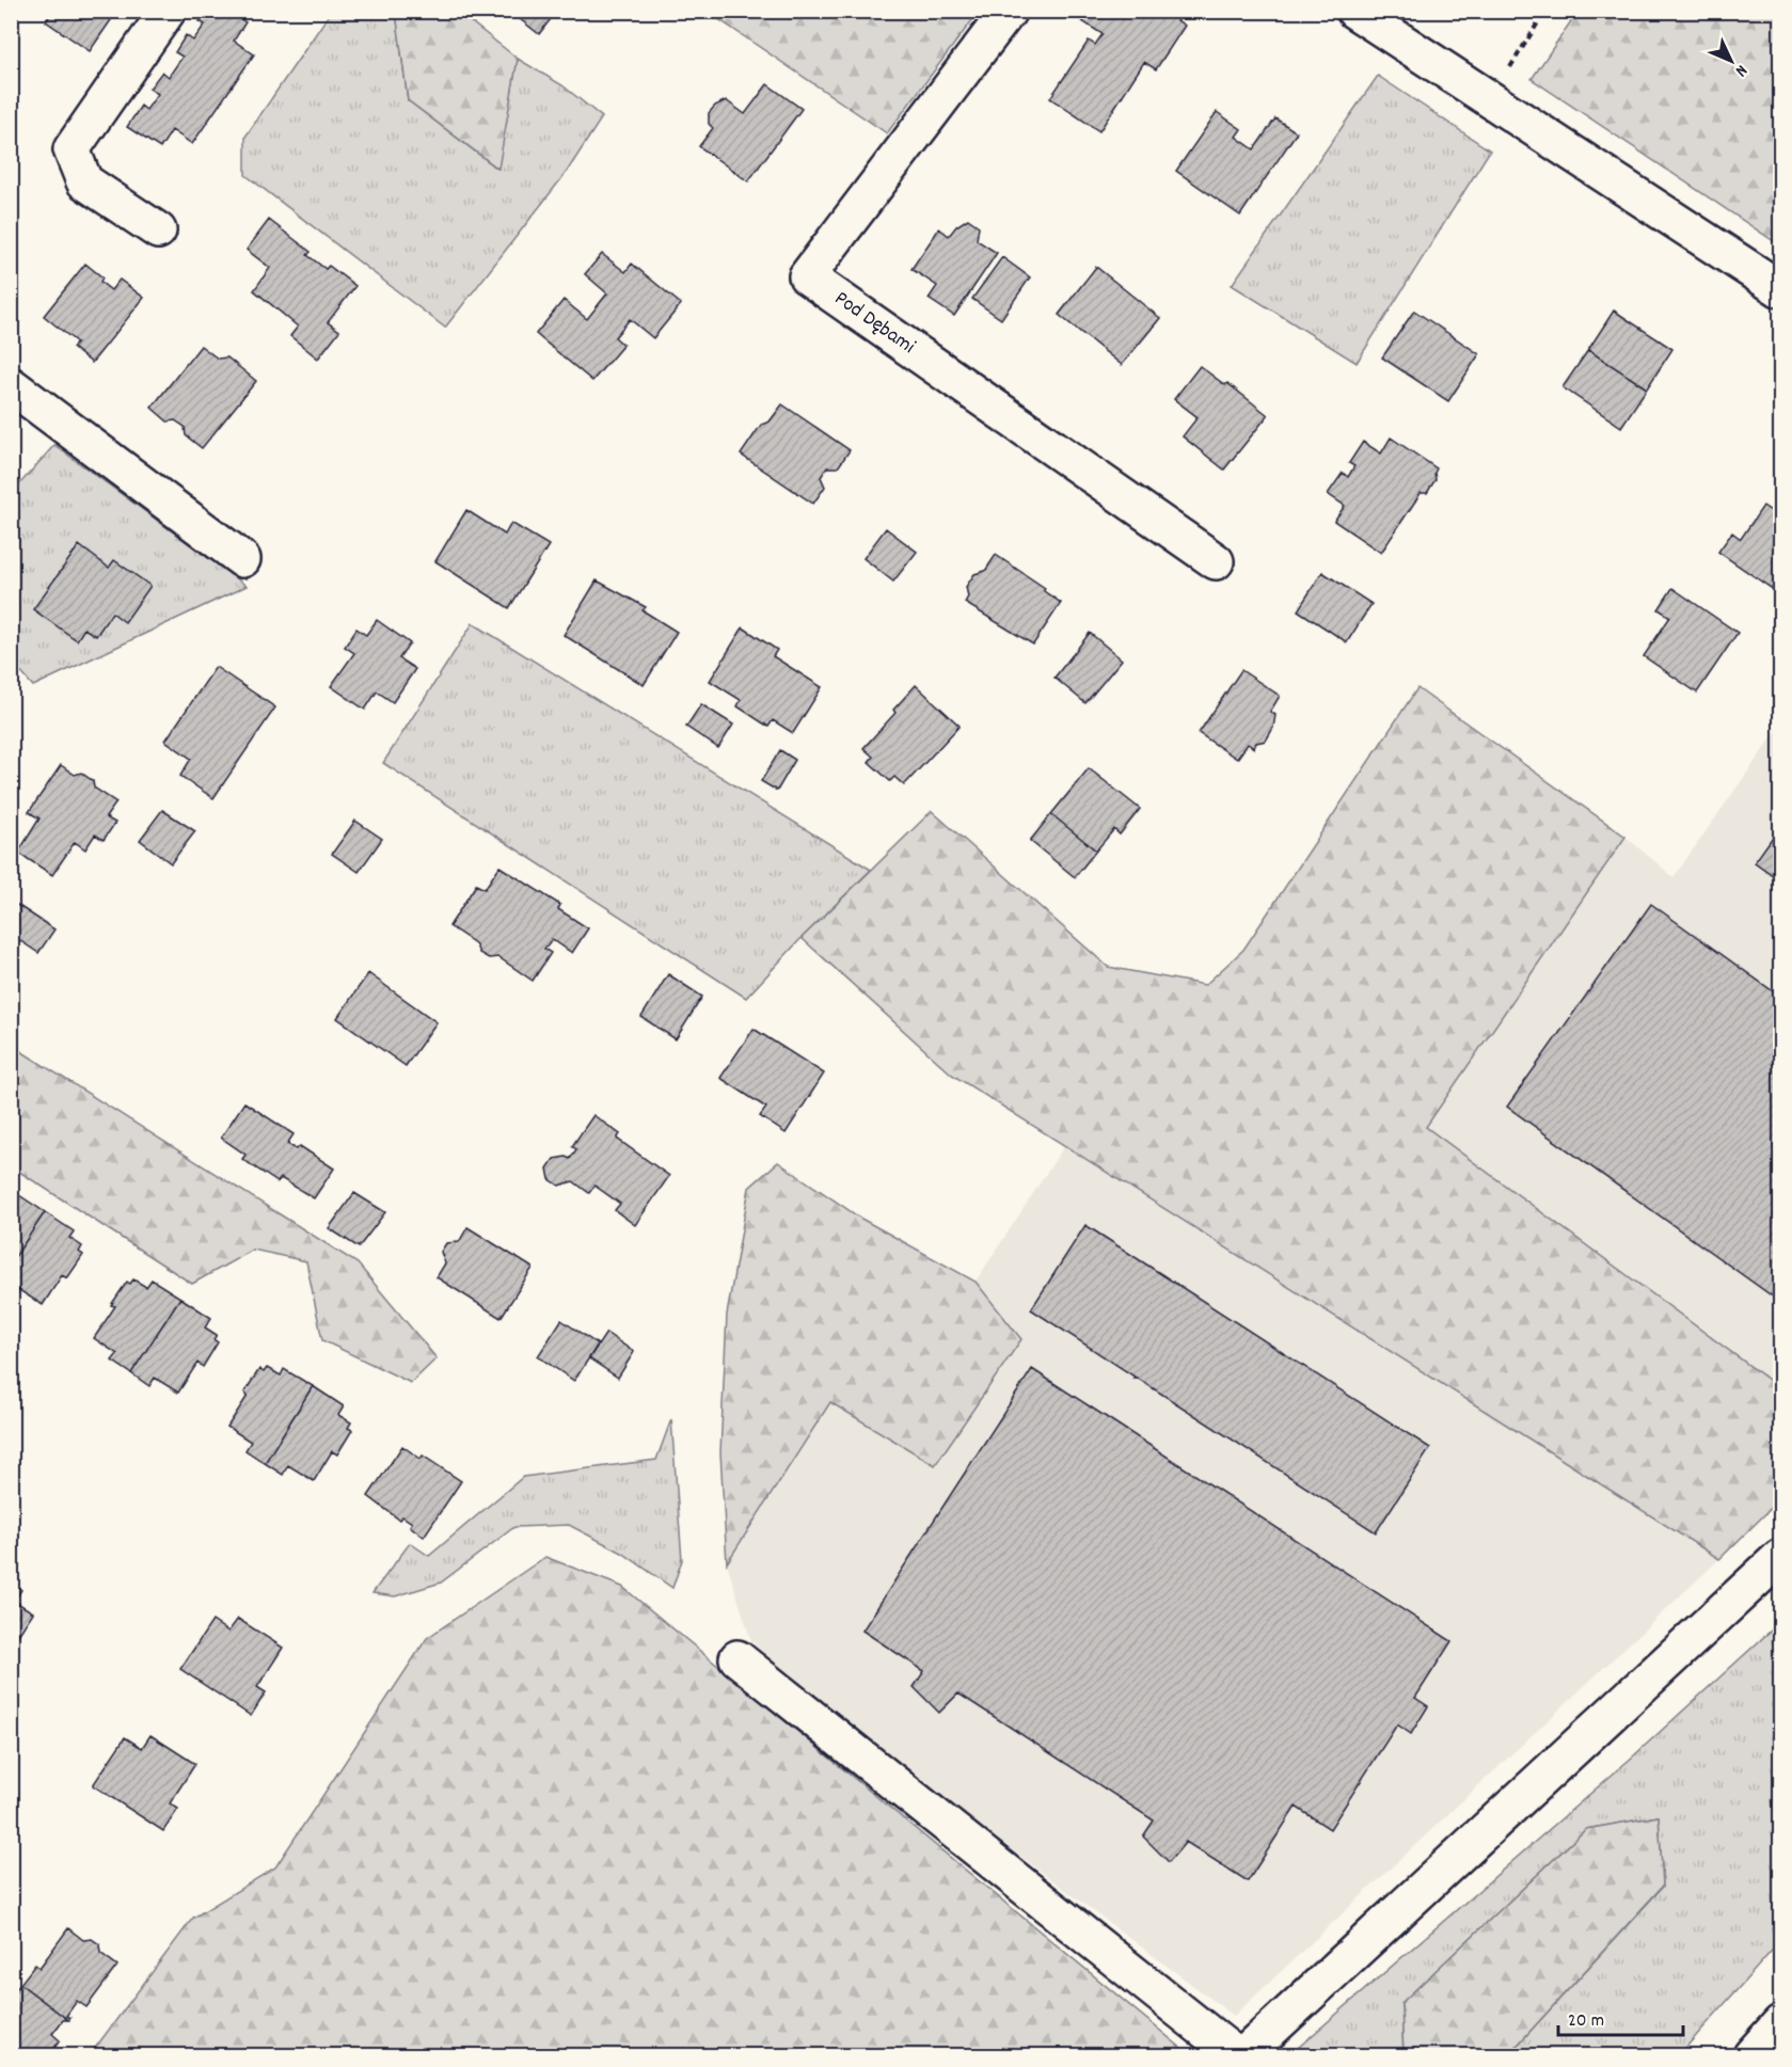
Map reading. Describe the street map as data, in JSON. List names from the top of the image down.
{
  "streets": {
    "main road": ["Pod Dębami"]
  },
  "scale_bar": "20 m",
  "north": "bottom right"
}
